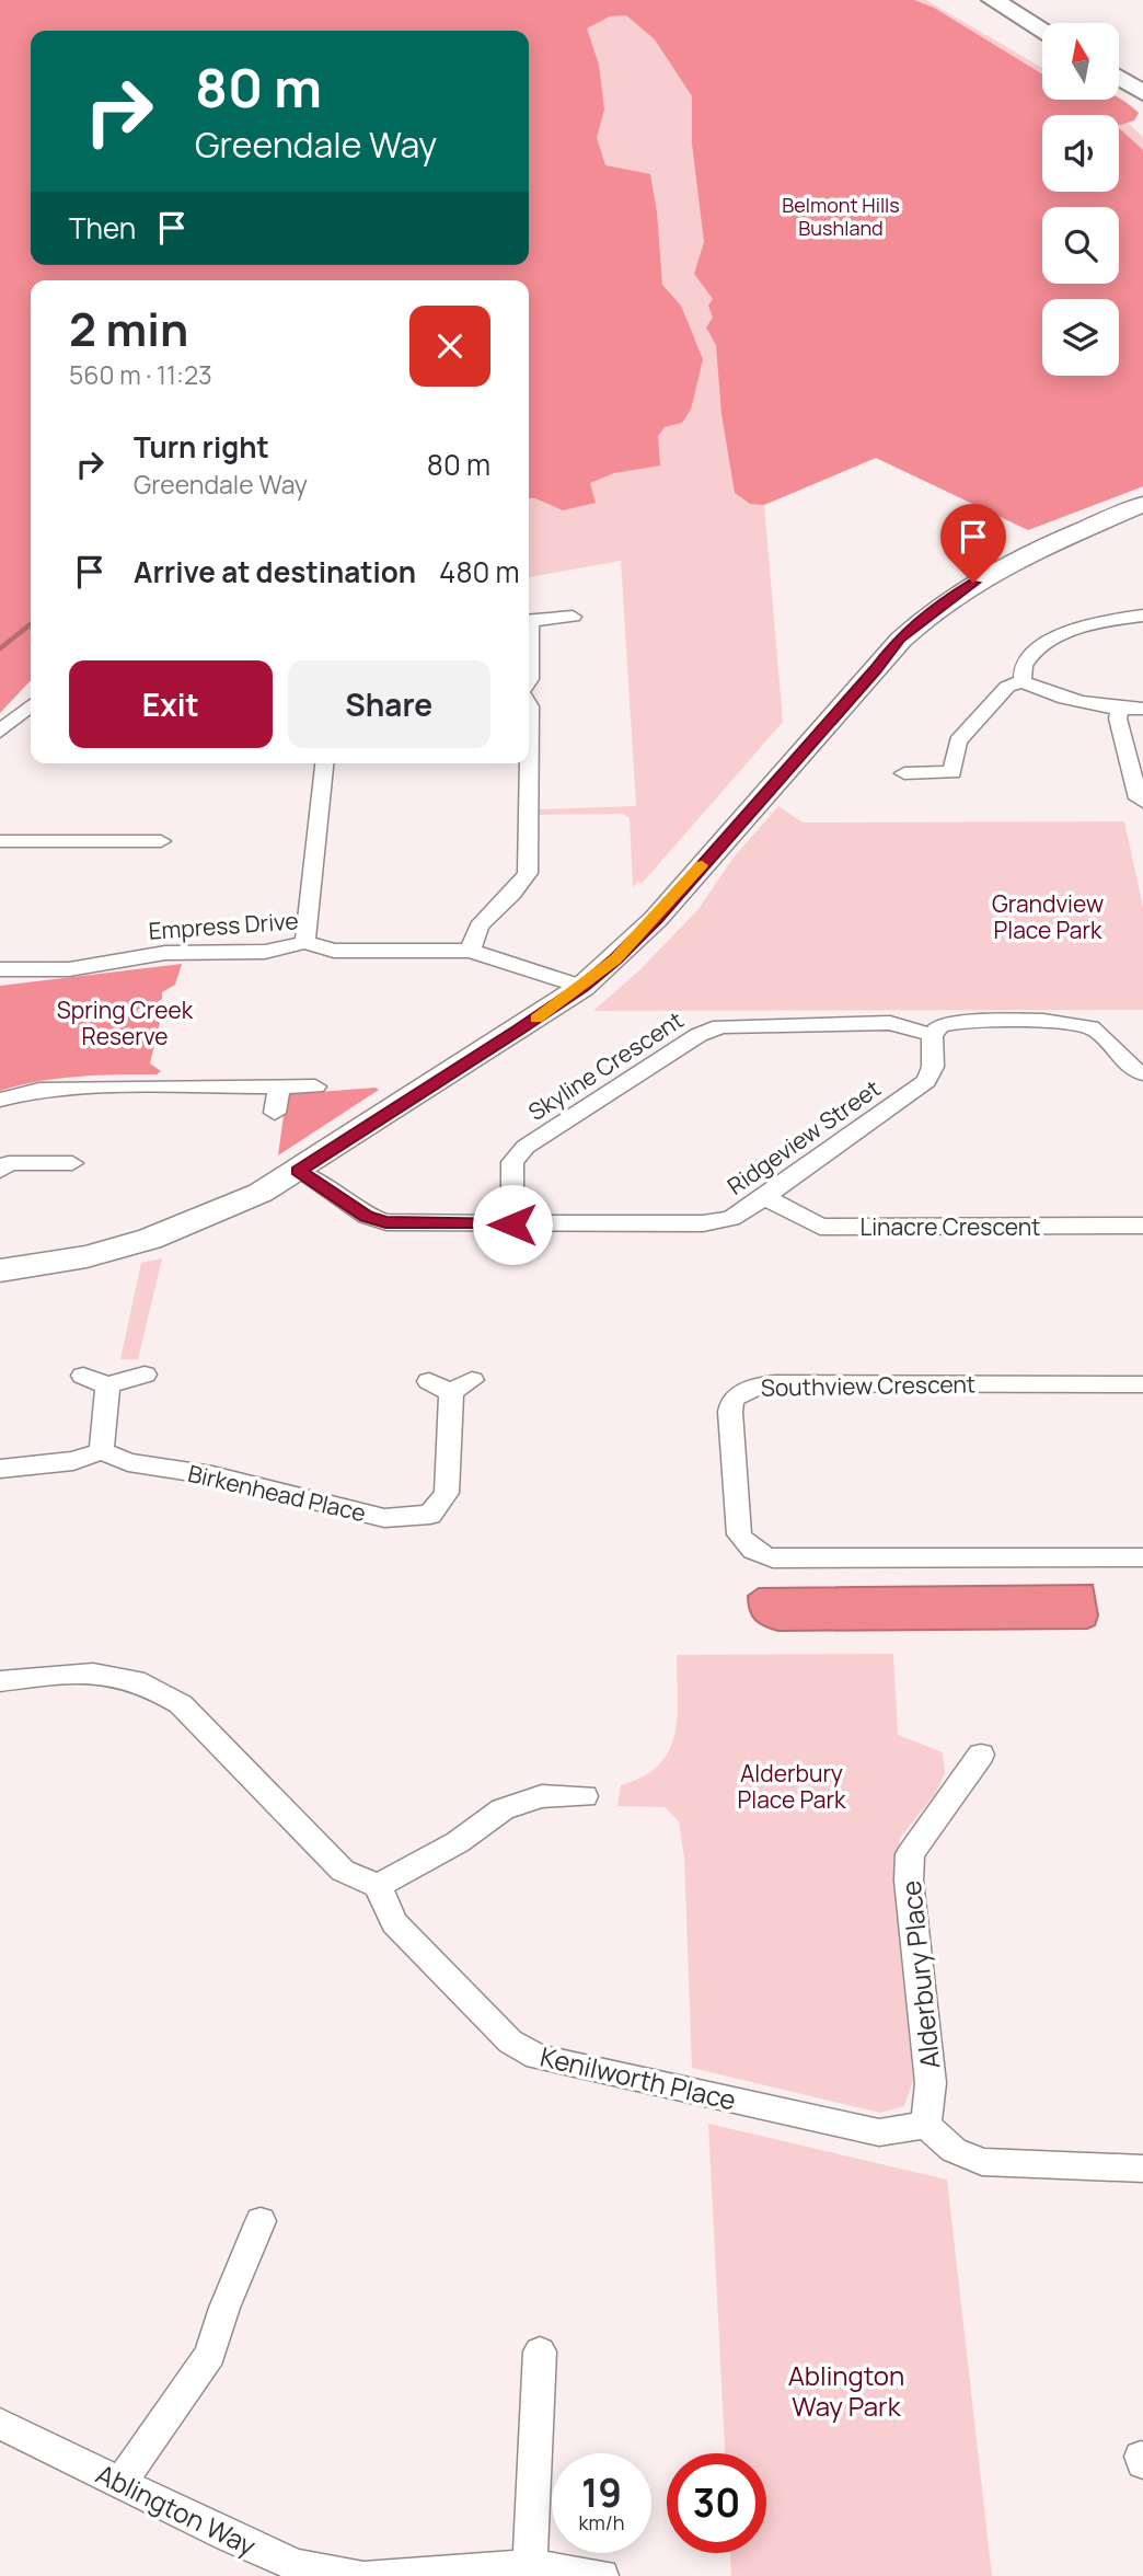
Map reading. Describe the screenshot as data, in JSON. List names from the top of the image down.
{
  "streets": {
    "street": [
      "Empress Drive",
      "Skyline Crescent",
      "Ridgeview Street",
      "Linacre Crescent",
      "Southview Crescent",
      "Birkenhead Place",
      "Alderbury Place",
      "Kenilworth Place",
      "Ablington Way"
    ]
  },
  "crossings": [
    ["Skyline Crescent", "Ridgeview Street"],
    ["Ridgeview Street", "Linacre Crescent"],
    ["Alderbury Place", "Kenilworth Place"]
  ],
  "parks": [
    "Belmont Hills Bushland",
    "Grandview Place Park",
    "Spring Creek Reserve",
    "Alderbury Place Park",
    "Ablington Way Park"
  ],
  "north": "top",
  "page": {
    "turn": ["80 m", "Greendale Way"],
    "then": "Then",
    "heading": ["2 min", "560 m · 11:23"],
    "list": [
      {
        "name": "Turn right",
        "note": "Greendale Way",
        "value": "80 m"
      },
      {
        "name": "Arrive at destination",
        "value": "480 m"
      }
    ],
    "buttons": ["Exit", "Share"],
    "speed": "19 km/h",
    "limit": "30"
  }
}
